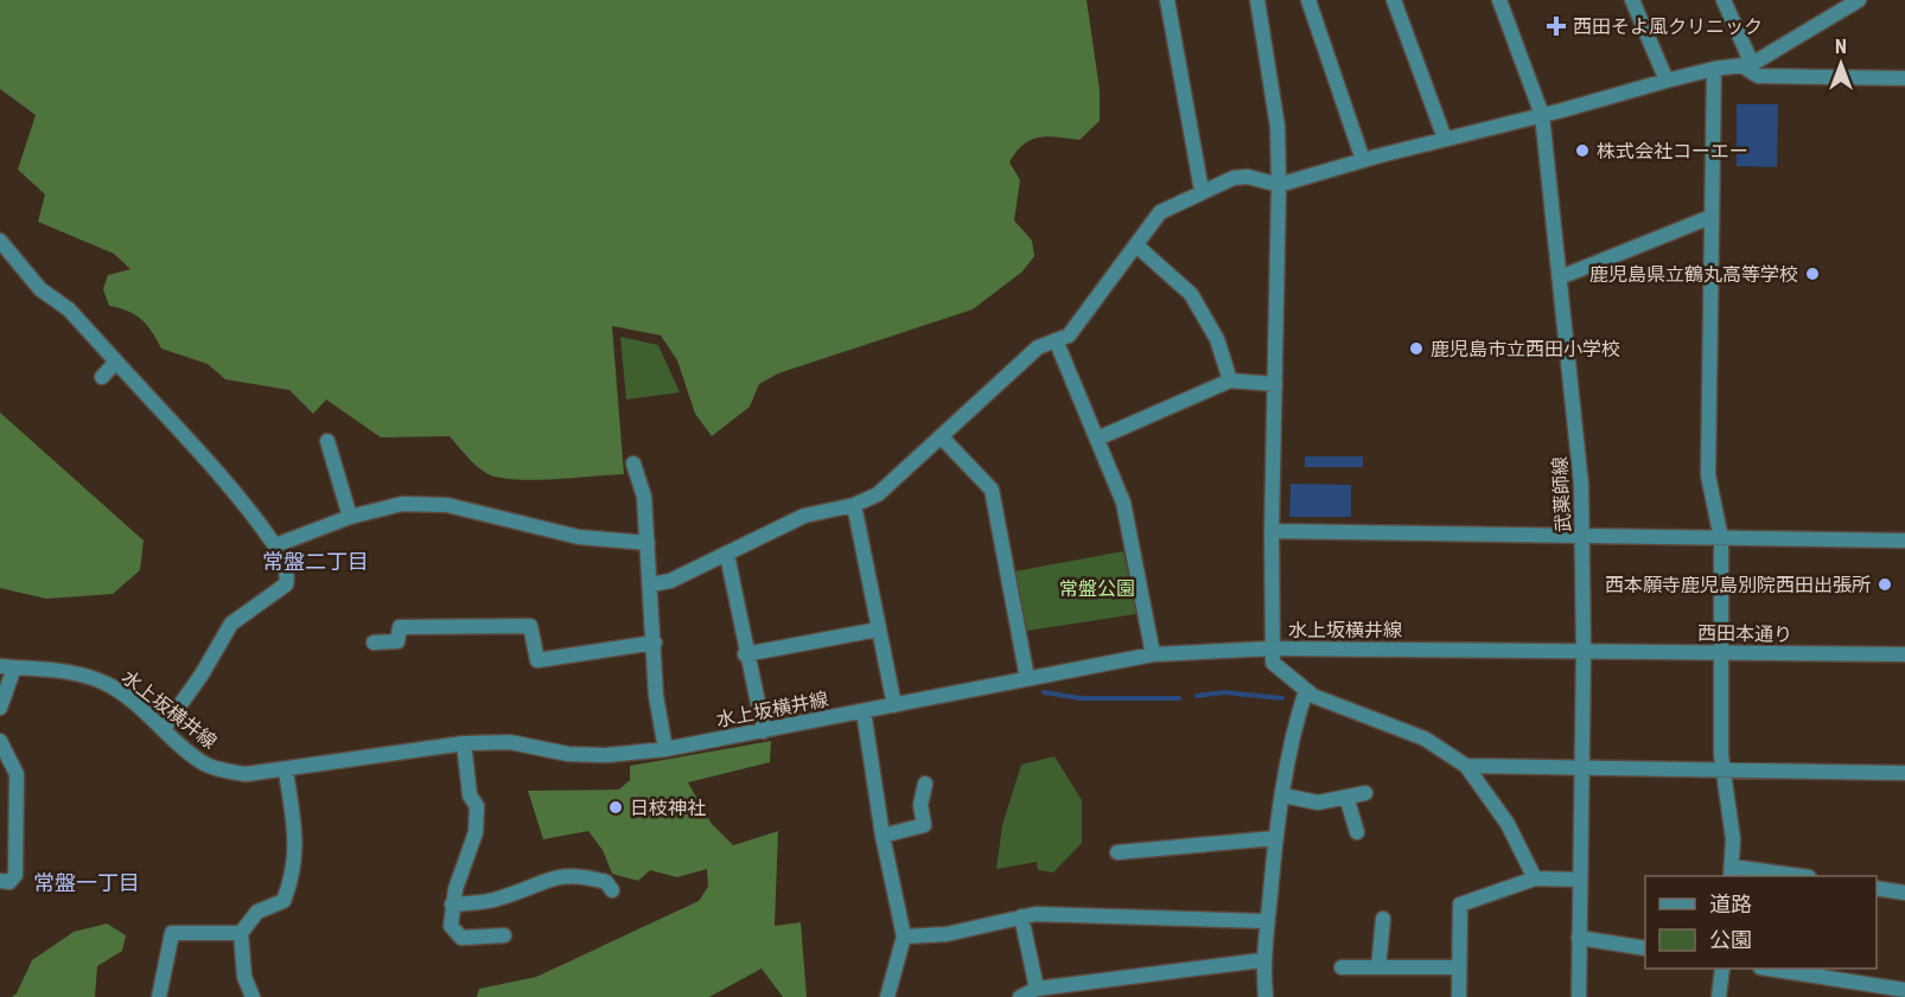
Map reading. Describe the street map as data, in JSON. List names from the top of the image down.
{
  "streets": {
    "street": ["武薬師線", "水上坂横井線", "西田本通り"]
  },
  "crossings": [
    ["武薬師線", "水上坂横井線"],
    ["武薬師線", "西田本通り"],
    ["水上坂横井線", "西田本通り"]
  ],
  "districts": ["常盤二丁目", "常盤一丁目"],
  "parks": ["常盤公園"],
  "places": {
    "health": ["西田そよ風クリニック"],
    "other": [
      "株式会社コーエー",
      "鹿児島県立鶴丸高等学校",
      "鹿児島市立西田小学校",
      "西本願寺鹿児島別院西田出張所",
      "日枝神社"
    ]
  },
  "legend": ["道路", "公園"],
  "north": "top"
}
